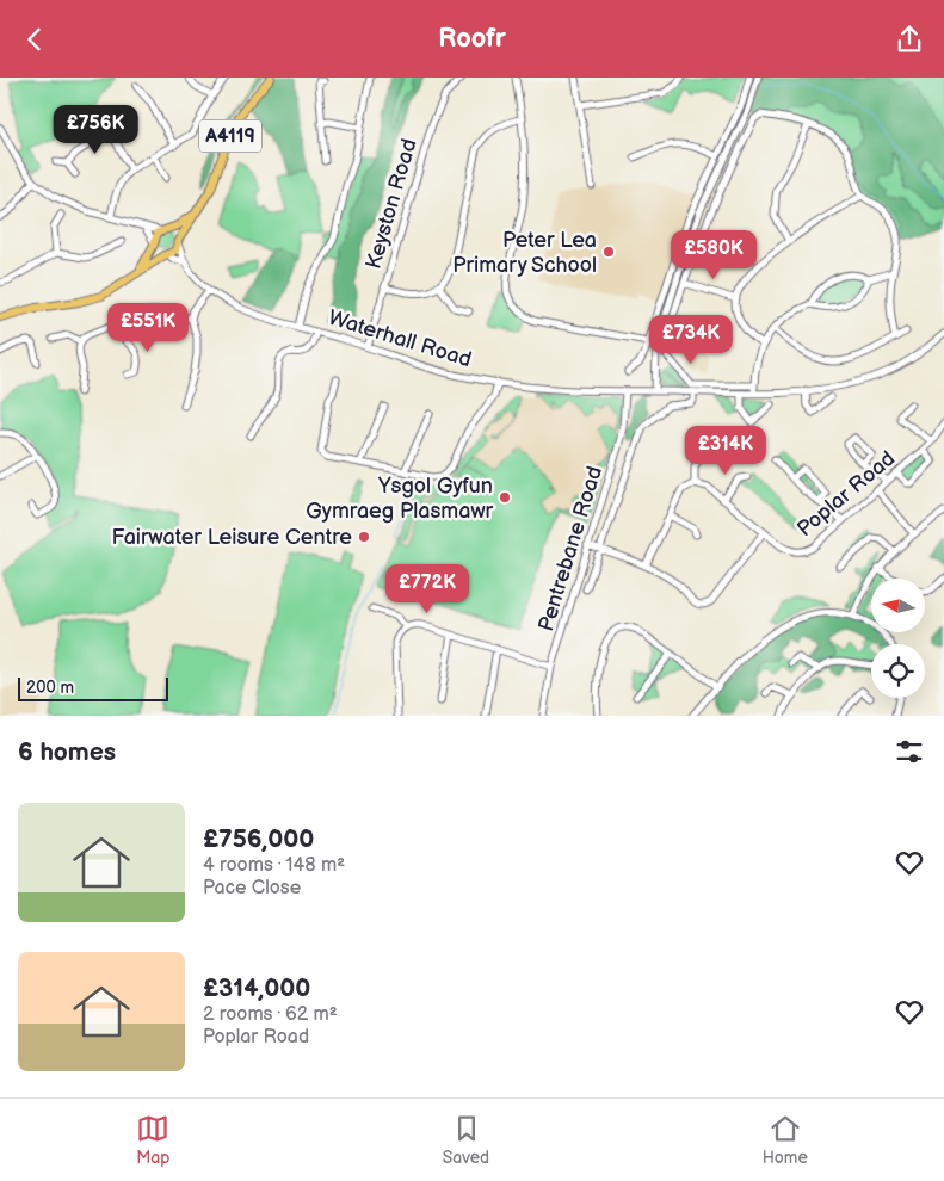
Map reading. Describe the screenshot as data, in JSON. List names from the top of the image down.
{
  "streets": {
    "main road": ["A4119"],
    "street": [
      "Keyston Road",
      "Waterhall Road",
      "Poplar Road",
      "Pentrebane Road"
    ]
  },
  "crossings": [
    ["A4119", "Waterhall Road"],
    ["Keyston Road", "Waterhall Road"],
    ["Waterhall Road", "Pentrebane Road"]
  ],
  "places": ["Peter Lea Primary School", "Ysgol Gyfun Gymraeg Plasmawr", "Fairwater Leisure Centre"],
  "scale_bar": "200 m",
  "north": "left",
  "page": {
    "header": "Roofr",
    "price": [
      "£756K",
      "£580K",
      "£551K",
      "£734K",
      "£314K",
      "£772K"
    ],
    "scale": "200 m",
    "heading": "6 homes",
    "list": [
      {
        "name": "£756,000",
        "note": "4 rooms · 148 m² · Pace Close"
      },
      {
        "name": "£314,000",
        "note": "2 rooms · 62 m² · Poplar Road"
      }
    ],
    "tabs": ["Map", "Saved", "Home"]
  }
}
